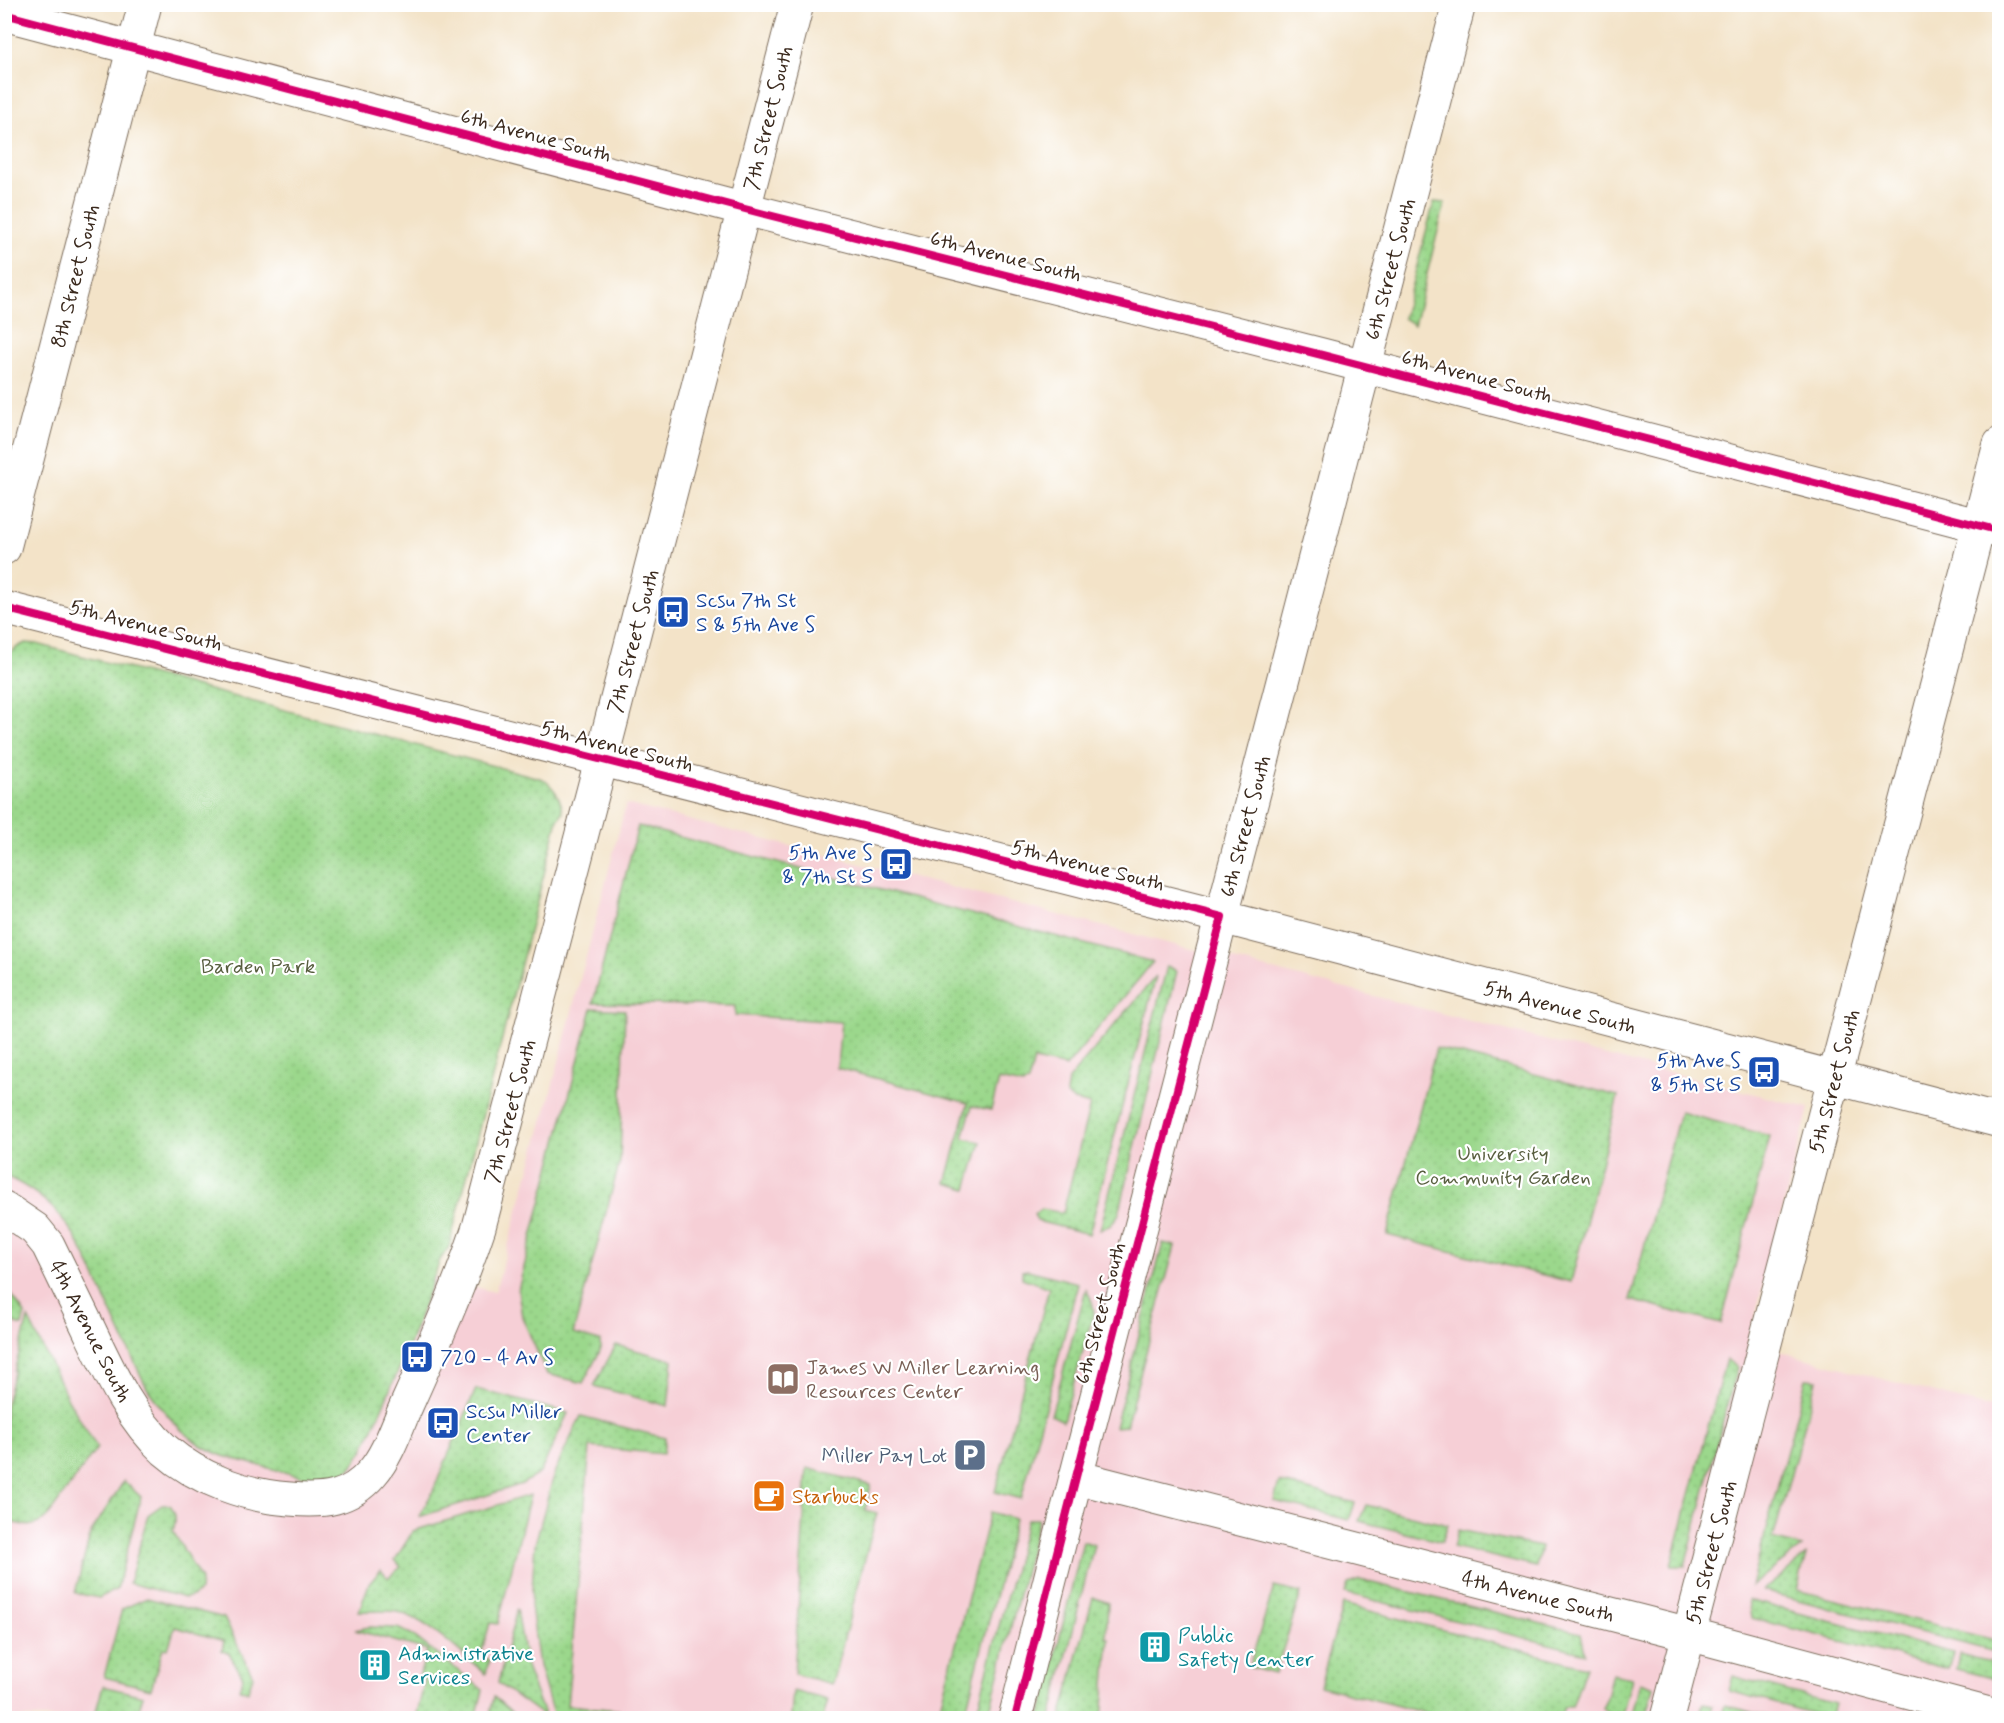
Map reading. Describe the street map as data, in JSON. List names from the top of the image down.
{
  "streets": {
    "street": [
      "7th Street South",
      "6th Avenue South",
      "6th Street South",
      "8th Street South",
      "5th Avenue South",
      "5th Street South",
      "4th Avenue South"
    ]
  },
  "crossings": [
    ["7th Street South", "6th Avenue South"],
    ["7th Street South", "5th Avenue South"],
    ["7th Street South", "4th Avenue South"],
    ["6th Avenue South", "6th Street South"],
    ["6th Avenue South", "8th Street South"],
    ["6th Avenue South", "5th Street South"],
    ["6th Street South", "5th Avenue South"],
    ["6th Street South", "4th Avenue South"],
    ["5th Avenue South", "5th Street South"],
    ["5th Street South", "4th Avenue South"]
  ],
  "parks": ["Barden Park", "University Community Garden"],
  "places": {
    "bus stop": [
      "Scsu 7th St S & 5th Ave S",
      "5th Ave S & 7th St S",
      "5th Ave S & 5th St S",
      "720 - 4 Av S",
      "Scsu Miller Center"
    ],
    "library": ["James W Miller Learning Resources Center"],
    "parking": ["Miller Pay Lot"],
    "cafe": ["Starbucks"],
    "building": ["Public Safety Center", "Administrative Services"]
  }
}
